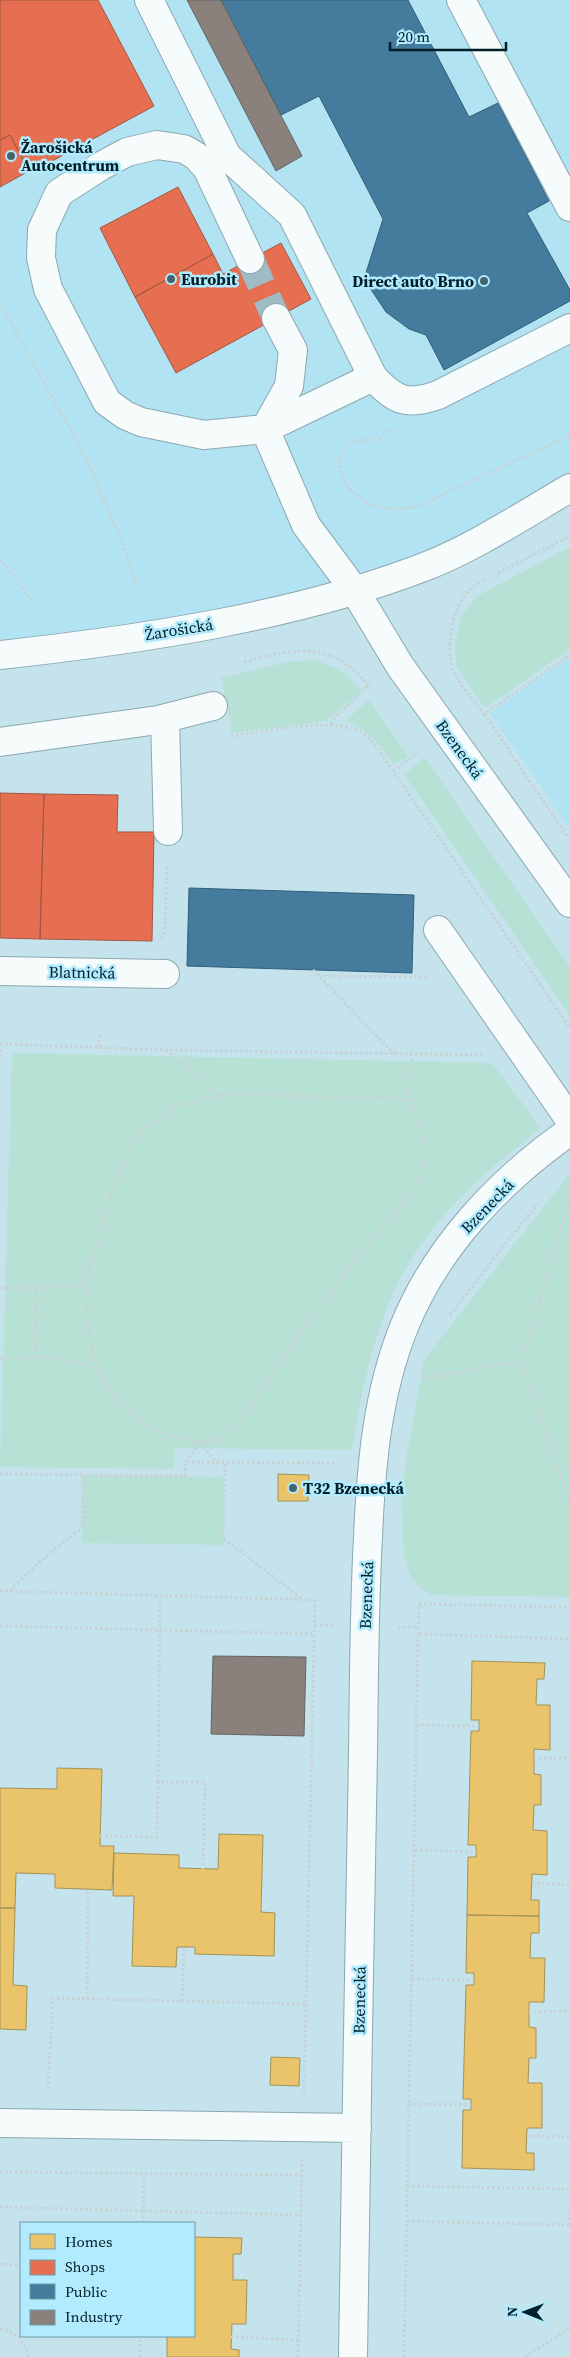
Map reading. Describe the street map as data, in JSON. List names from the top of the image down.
{
  "streets": {
    "street": ["Žarošická", "Bzenecká", "Blatnická"]
  },
  "crossings": [
    ["Žarošická", "Bzenecká"]
  ],
  "places": [
    "Žarošická Autocentrum",
    "Eurobit",
    "Direct auto Brno",
    "T32 Bzenecká"
  ],
  "legend": [
    "Homes",
    "Shops",
    "Public",
    "Industry"
  ],
  "scale_bar": "20 m",
  "north": "left"
}
